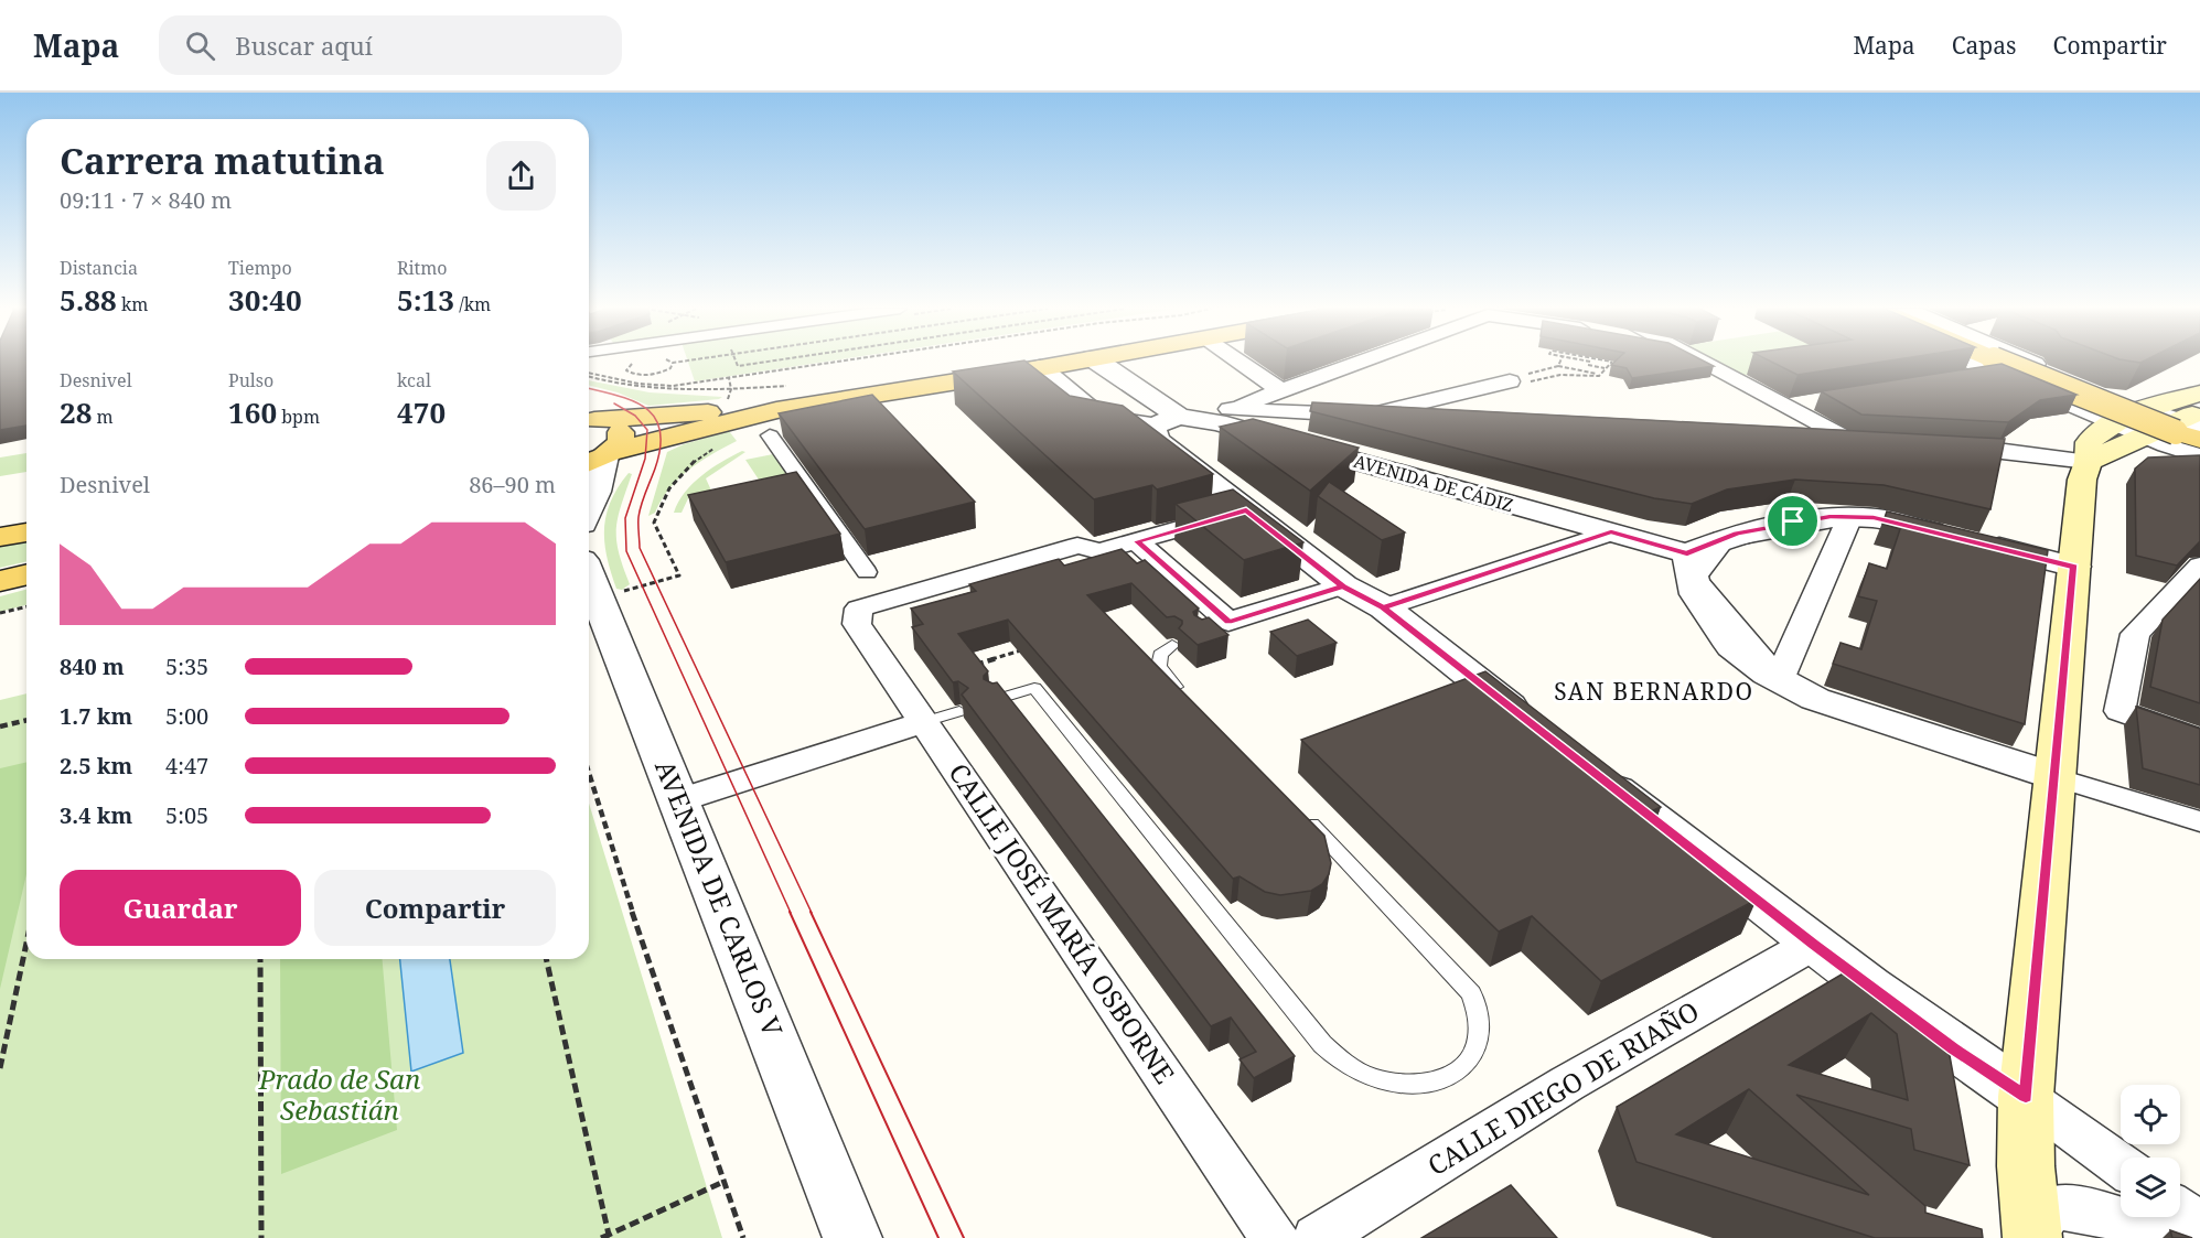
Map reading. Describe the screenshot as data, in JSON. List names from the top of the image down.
{
  "streets": {
    "street": [
      "AVENIDA DE CÁDIZ",
      "AVENIDA DE CARLOS V",
      "CALLE JOSÉ MARÍA OSBORNE",
      "CALLE DIEGO DE RIAÑO"
    ]
  },
  "districts": ["SAN BERNARDO"],
  "parks": ["Prado de San Sebastián"],
  "page": {
    "header": "Mapa",
    "search": "Buscar aquí",
    "nav": ["Mapa", "Capas", "Compartir"],
    "heading": ["Carrera matutina", "09:11 · 7 × 840 m"],
    "stats": [
      ["Distancia", "5.88 km"],
      ["Tiempo", "30:40"],
      ["Ritmo", "5:13 /km"],
      ["Desnivel", "28 m"],
      ["Pulso", "160 bpm"],
      ["kcal", "470"]
    ],
    "chart": ["Desnivel", "86–90 m"],
    "list": [
      {
        "name": "840 m",
        "note": "5:35"
      },
      {
        "name": "1.7 km",
        "note": "5:00"
      },
      {
        "name": "2.5 km",
        "note": "4:47"
      },
      {
        "name": "3.4 km",
        "note": "5:05"
      }
    ],
    "buttons": ["Guardar", "Compartir"]
  }
}
